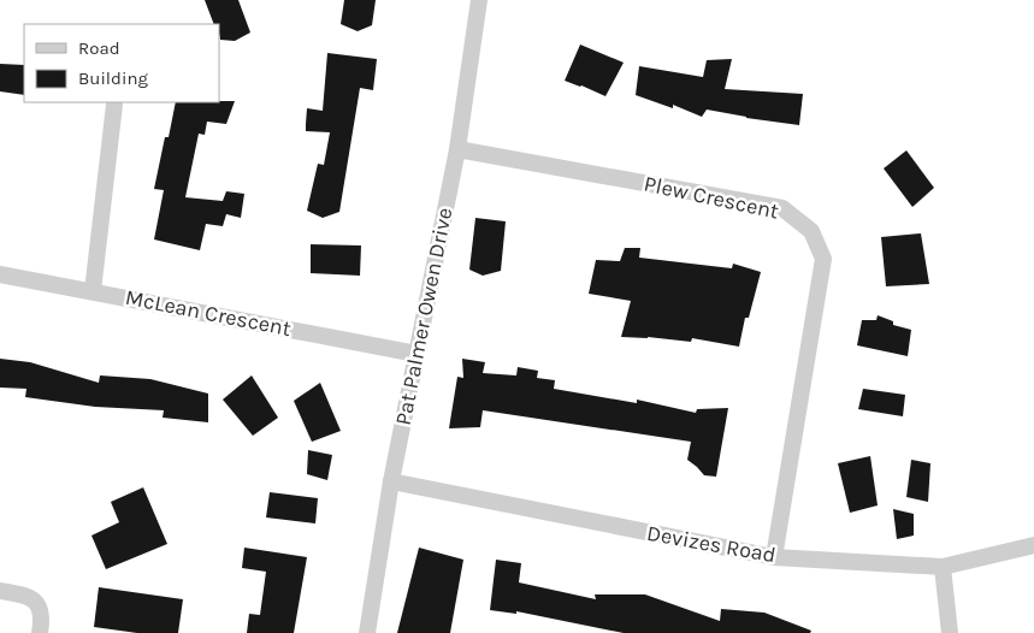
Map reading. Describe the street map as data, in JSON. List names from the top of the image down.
{
  "streets": {
    "street": [
      "Plew Crescent",
      "McLean Crescent",
      "Pat Palmer Owen Drive",
      "Devizes Road"
    ]
  },
  "crossings": [
    ["Plew Crescent", "Pat Palmer Owen Drive"],
    ["Plew Crescent", "Devizes Road"],
    ["McLean Crescent", "Pat Palmer Owen Drive"],
    ["Pat Palmer Owen Drive", "Devizes Road"]
  ],
  "legend": ["Road", "Building"]
}
